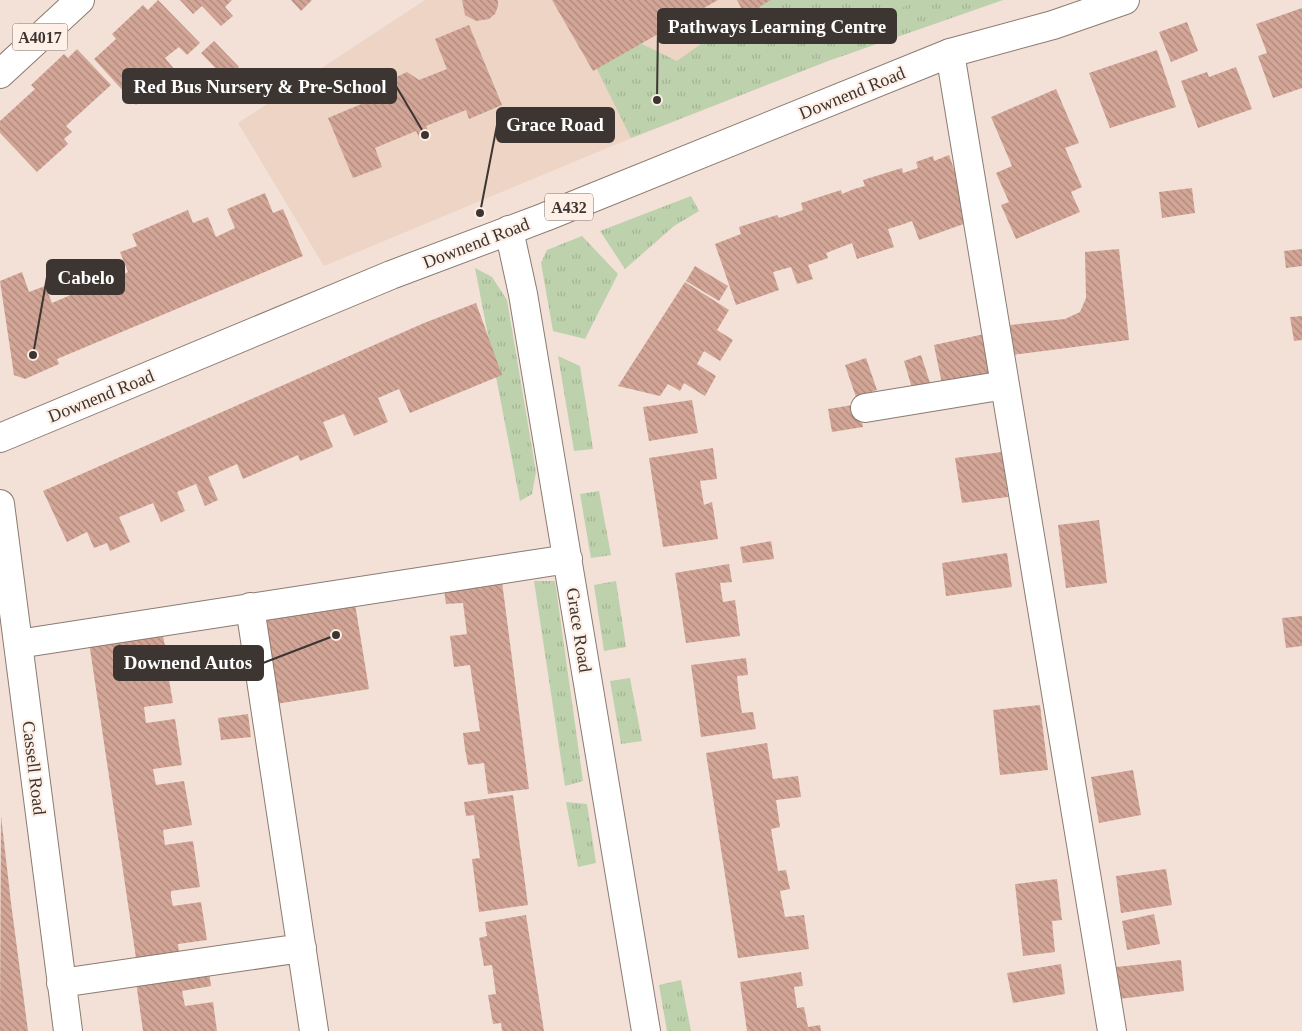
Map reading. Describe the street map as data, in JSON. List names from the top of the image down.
{
  "streets": {
    "street": [
      "A4017",
      "Downend Road",
      "A432",
      "Grace Road",
      "Cassell Road"
    ]
  },
  "crossings": [
    ["Downend Road", "Grace Road"]
  ],
  "places": [
    "Pathways Learning Centre",
    "Red Bus Nursery & Pre-School",
    "Grace Road",
    "Cabelo",
    "Downend Autos"
  ]
}
